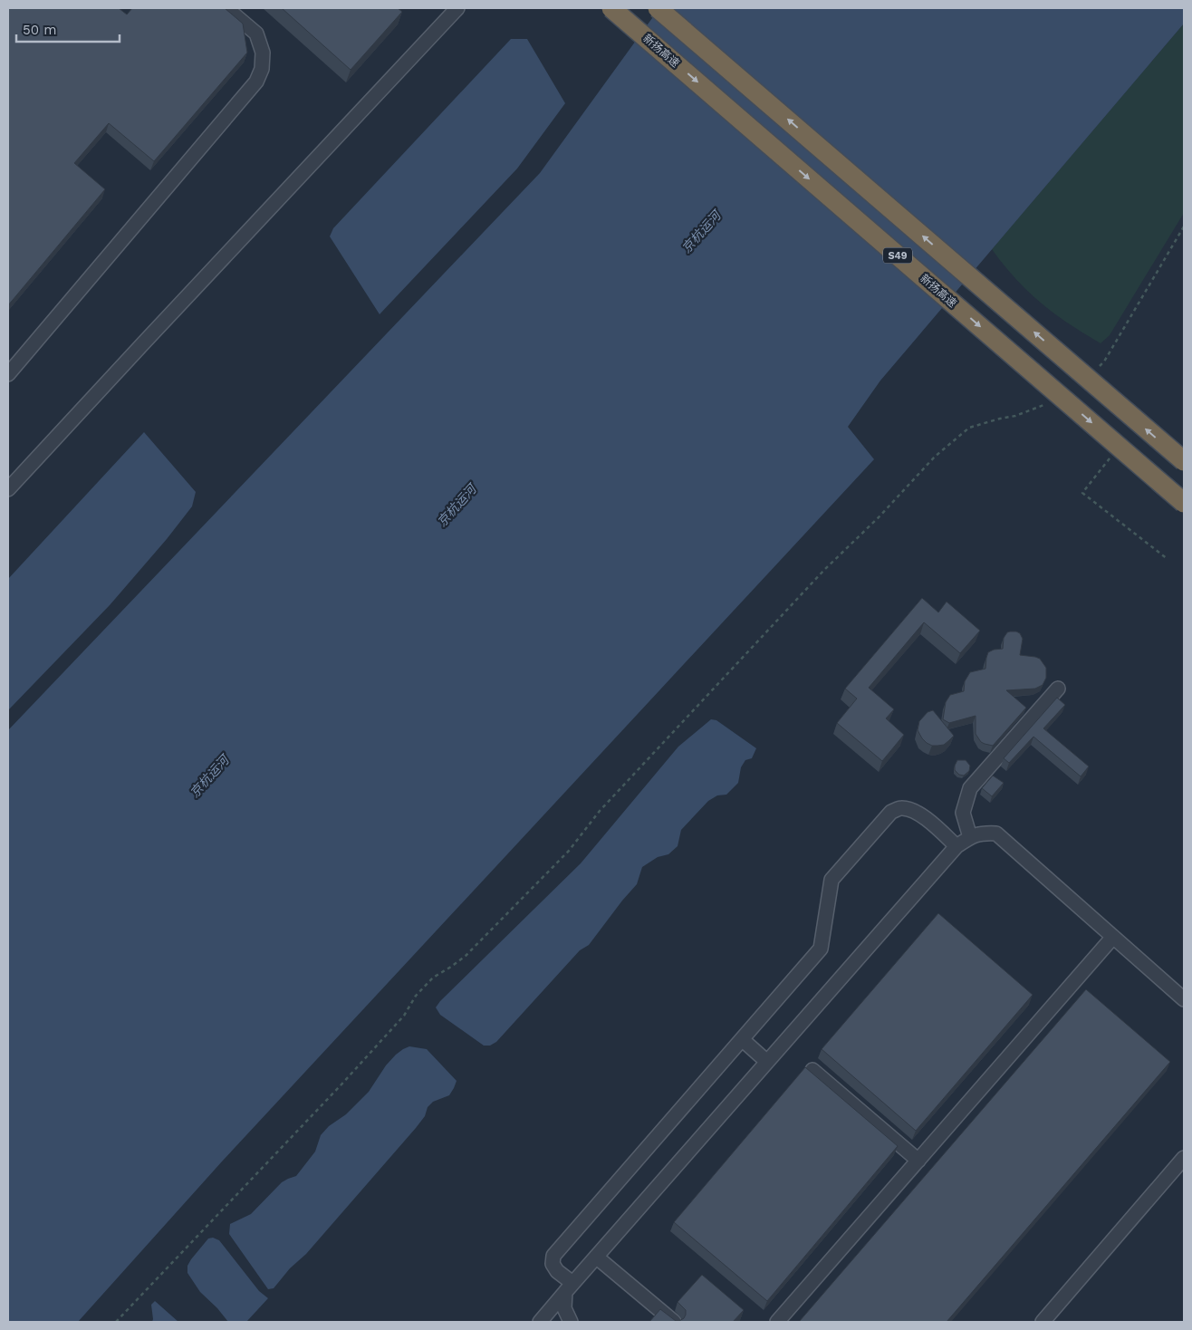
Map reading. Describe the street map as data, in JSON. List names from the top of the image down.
{
  "streets": {
    "highway": ["新扬高速", "S49"]
  },
  "water": ["京杭运河"],
  "scale_bar": "50 m"
}
